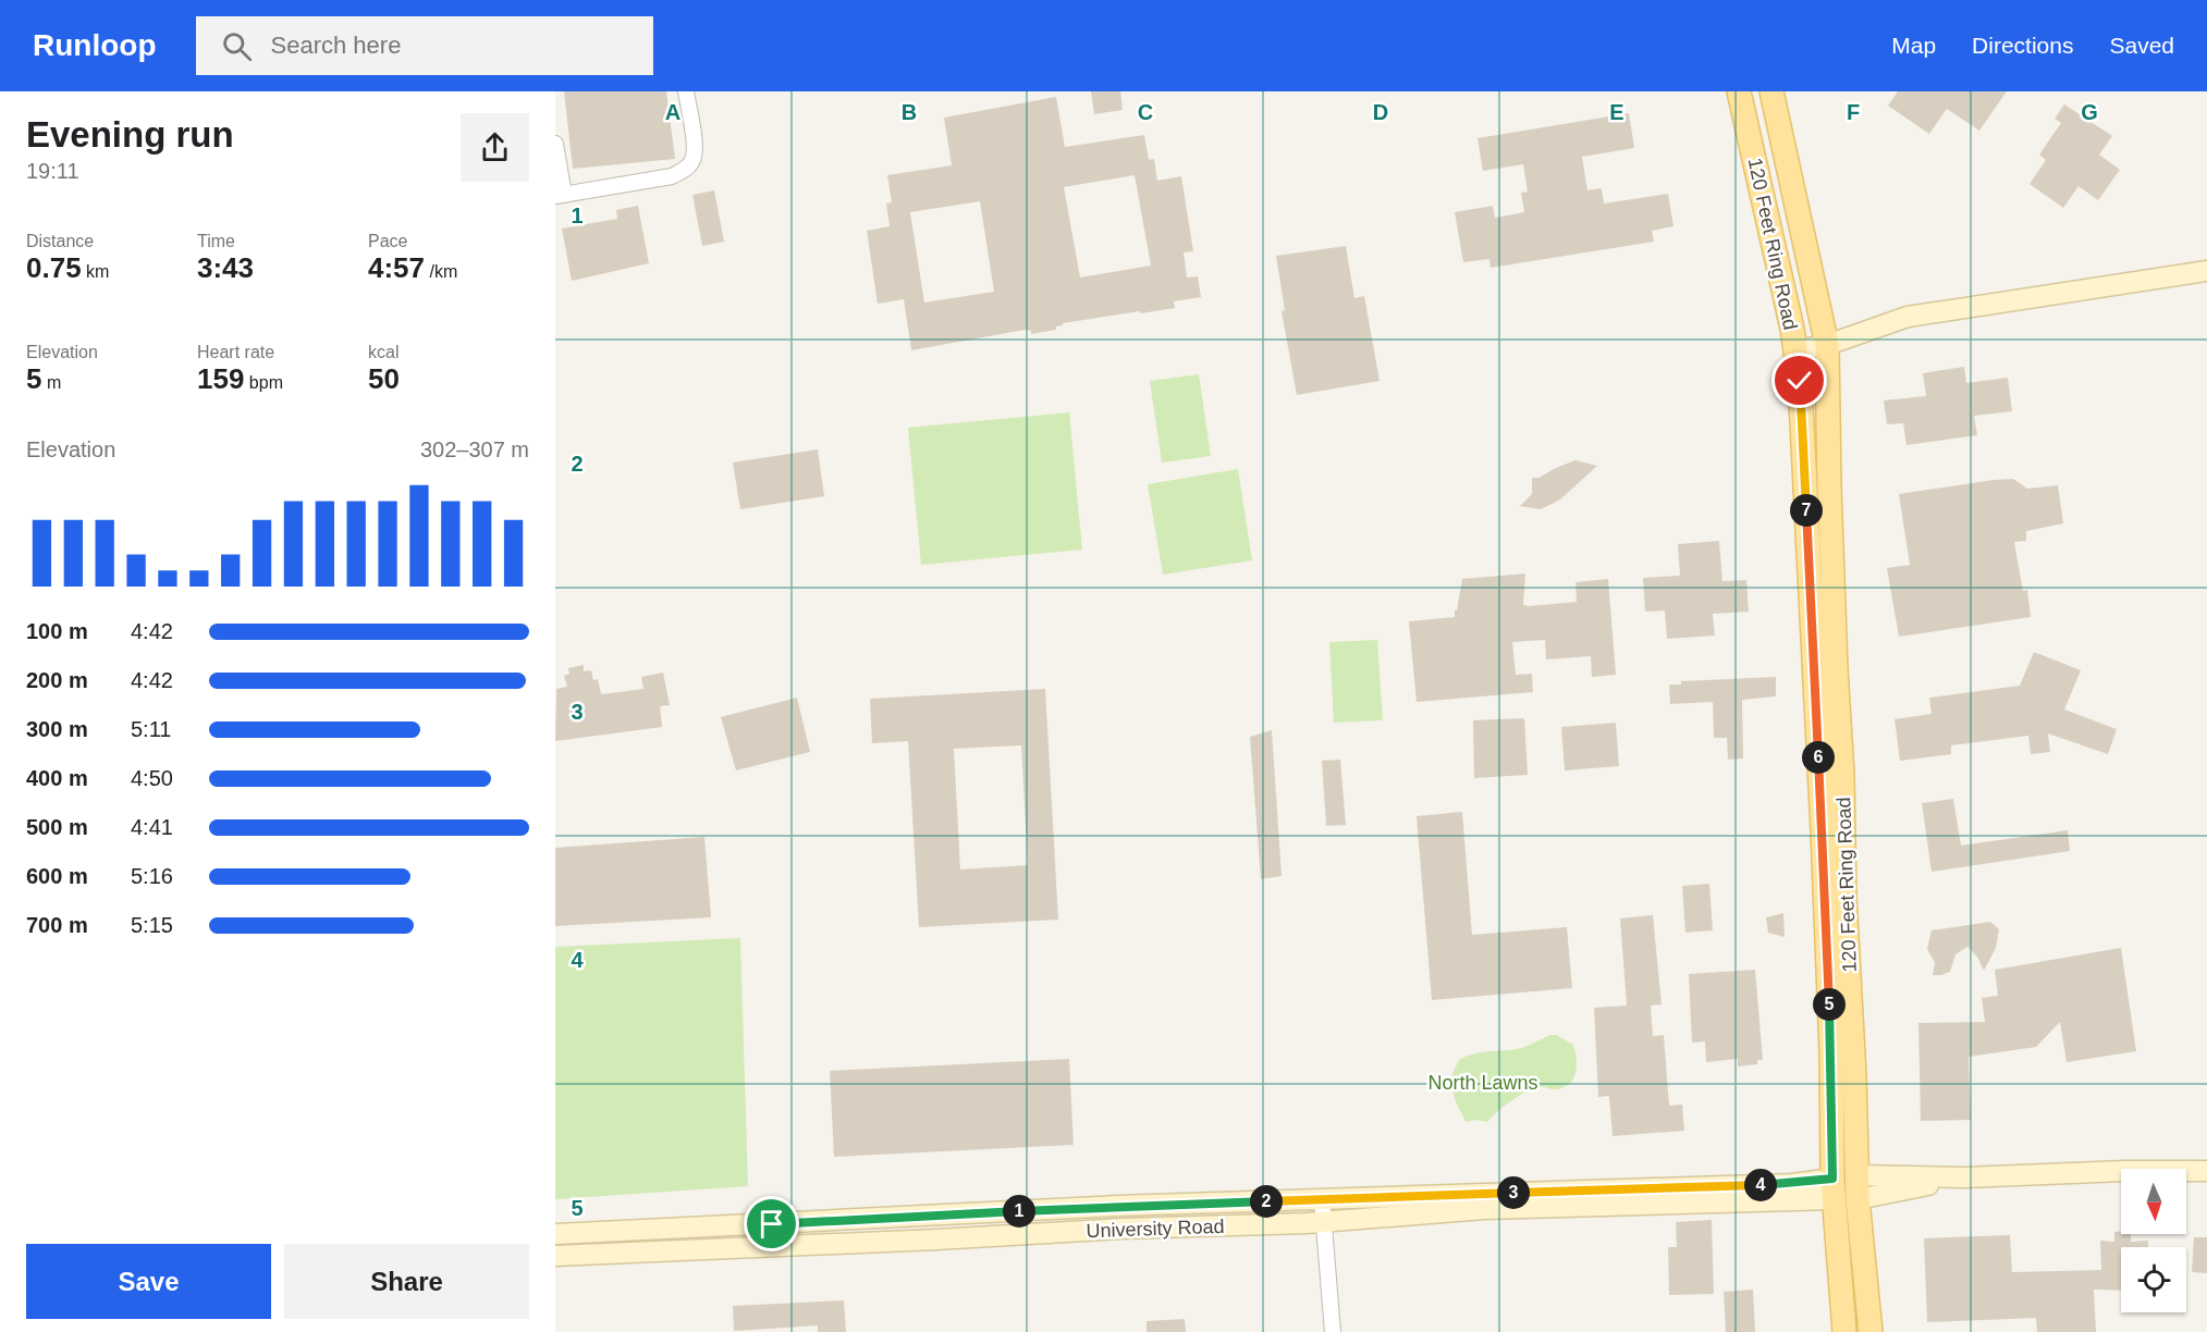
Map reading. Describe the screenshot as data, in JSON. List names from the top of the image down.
{
  "streets": {
    "main road": ["120 Feet Ring Road"],
    "street": ["University Road"]
  },
  "crossings": [
    ["120 Feet Ring Road", "University Road"]
  ],
  "parks": ["North Lawns"],
  "north": "bottom",
  "page": {
    "header": "Runloop",
    "search": "Search here",
    "nav": ["Map", "Directions", "Saved"],
    "heading": ["Evening run", "19:11"],
    "stats": [
      ["Distance", "0.75 km"],
      ["Time", "3:43"],
      ["Pace", "4:57 /km"],
      ["Elevation", "5 m"],
      ["Heart rate", "159 bpm"],
      ["kcal", "50"]
    ],
    "chart": ["Elevation", "302–307 m"],
    "pins": [
      "7",
      "6",
      "5",
      "4",
      "3",
      "2",
      "1"
    ],
    "list": [
      {
        "name": "100 m",
        "note": "4:42"
      },
      {
        "name": "200 m",
        "note": "4:42"
      },
      {
        "name": "300 m",
        "note": "5:11"
      },
      {
        "name": "400 m",
        "note": "4:50"
      },
      {
        "name": "500 m",
        "note": "4:41"
      },
      {
        "name": "600 m",
        "note": "5:16"
      },
      {
        "name": "700 m",
        "note": "5:15"
      }
    ],
    "buttons": ["Save", "Share"]
  },
  "grid": {
    "columns": [
      "A",
      "B",
      "C",
      "D",
      "E",
      "F",
      "G"
    ],
    "rows": [
      "1",
      "2",
      "3",
      "4",
      "5"
    ]
  }
}
